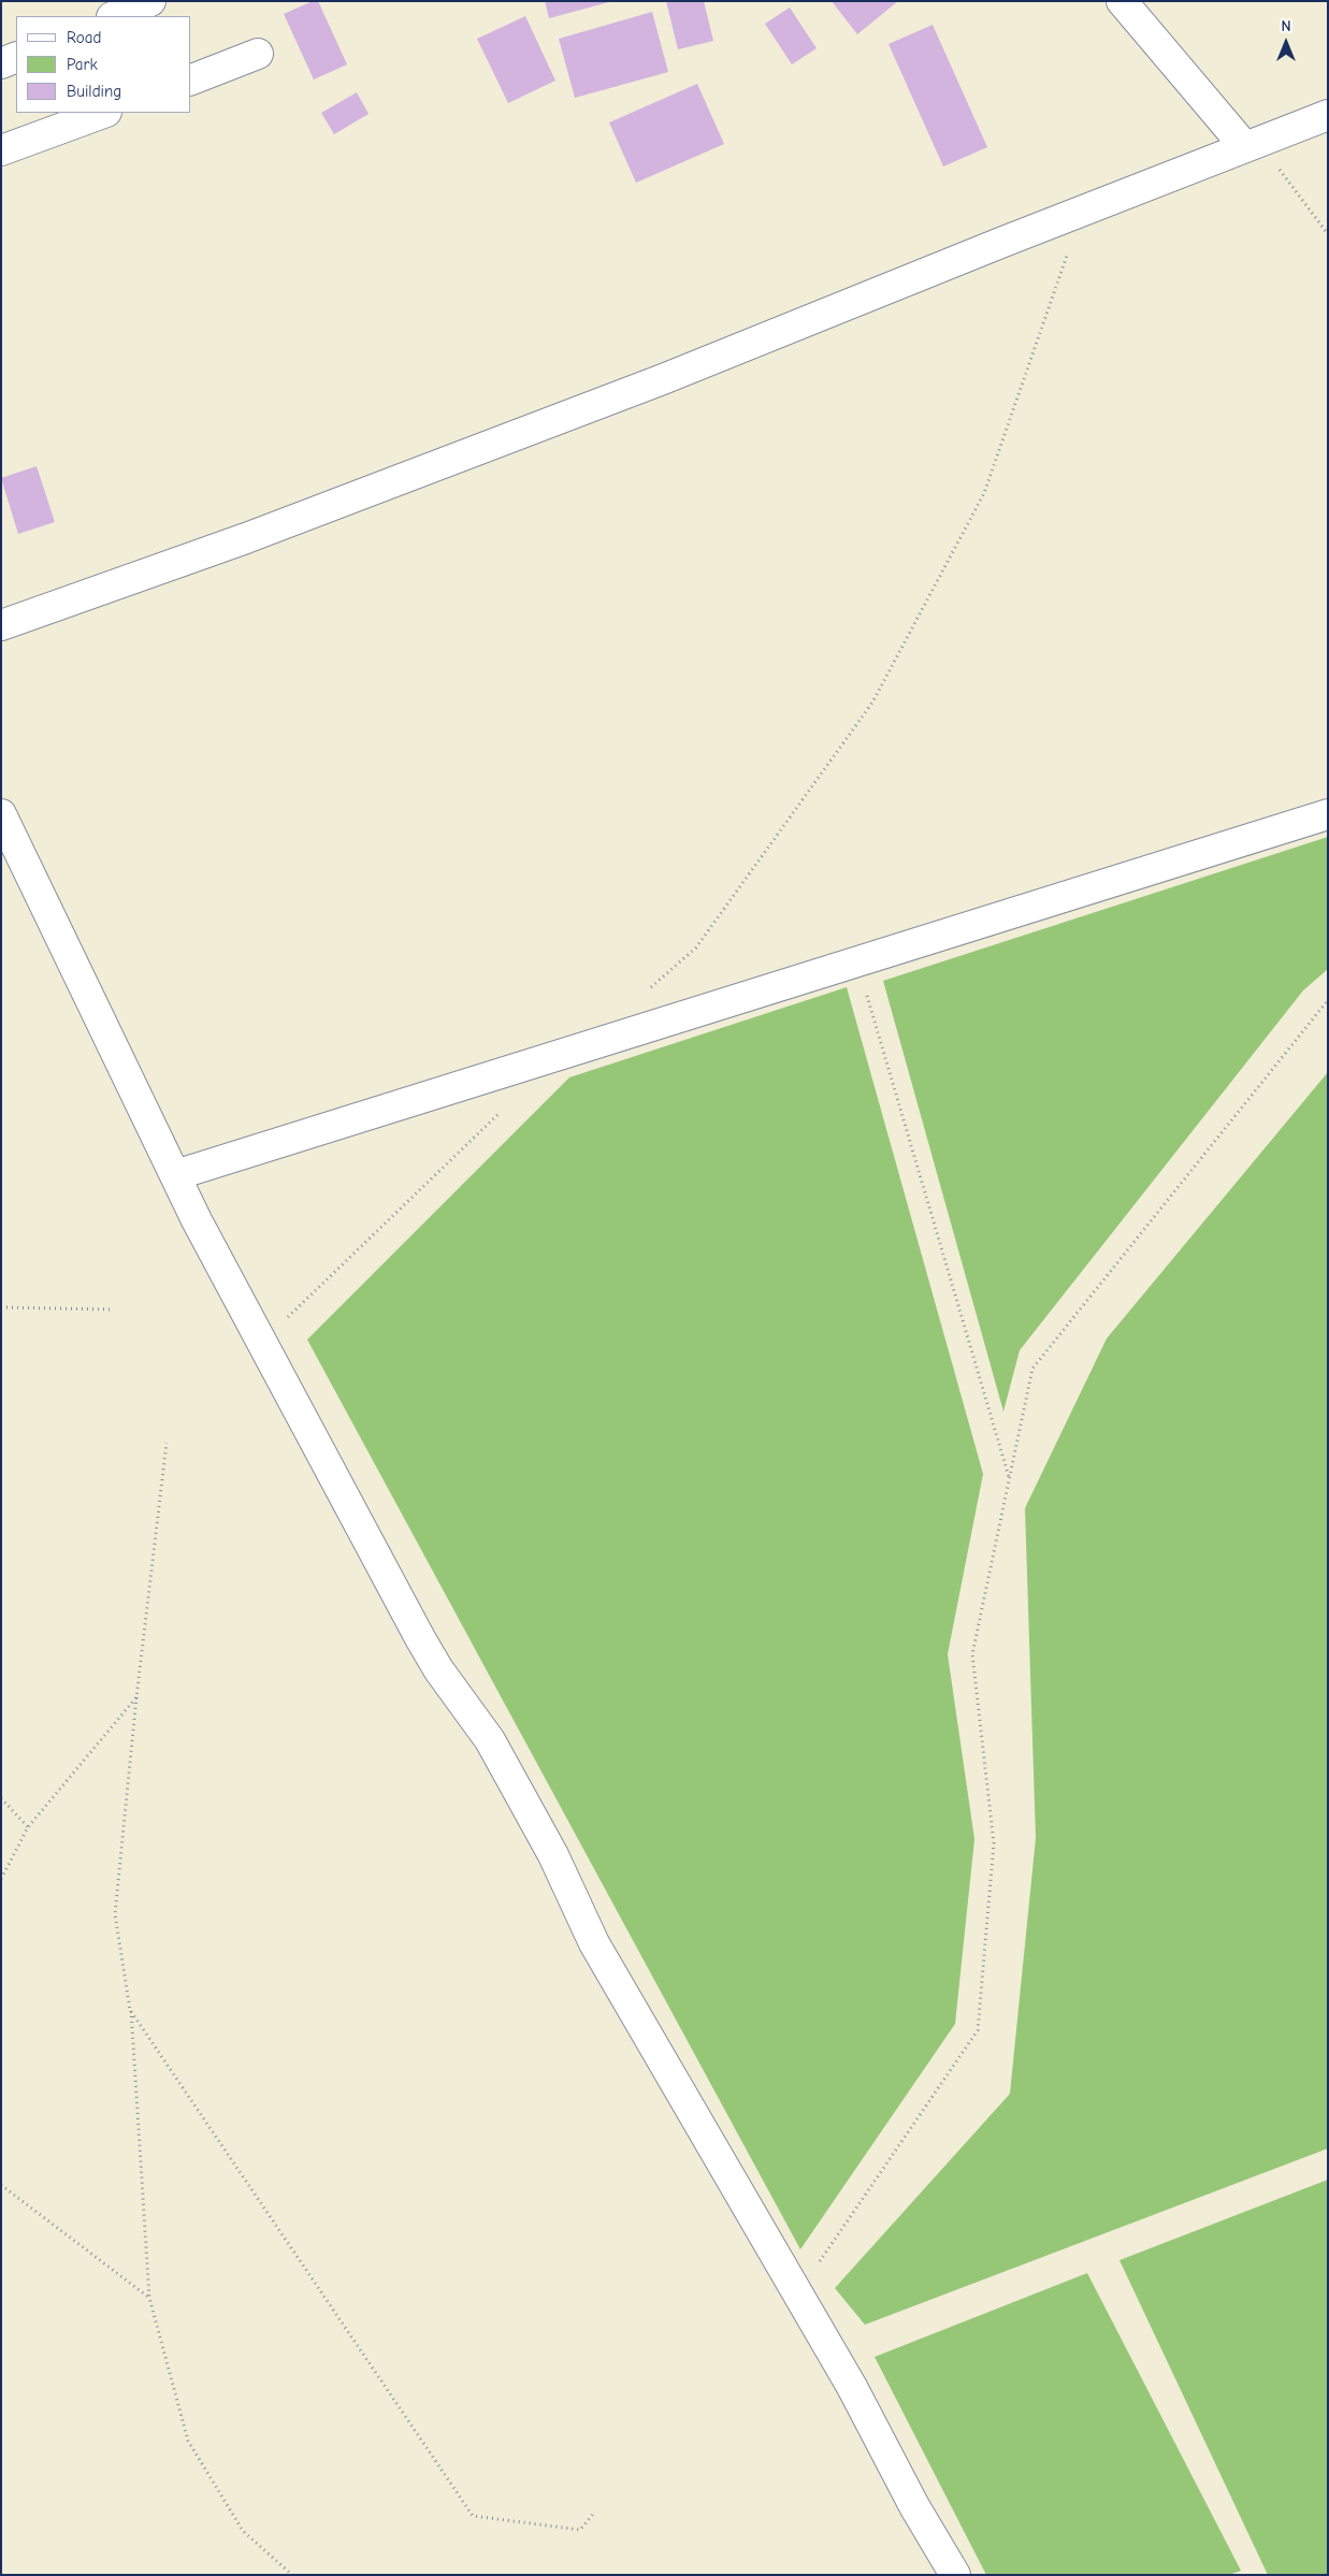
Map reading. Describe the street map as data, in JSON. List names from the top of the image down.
{
  "legend": ["Road", "Park", "Building"],
  "north": "top"
}
